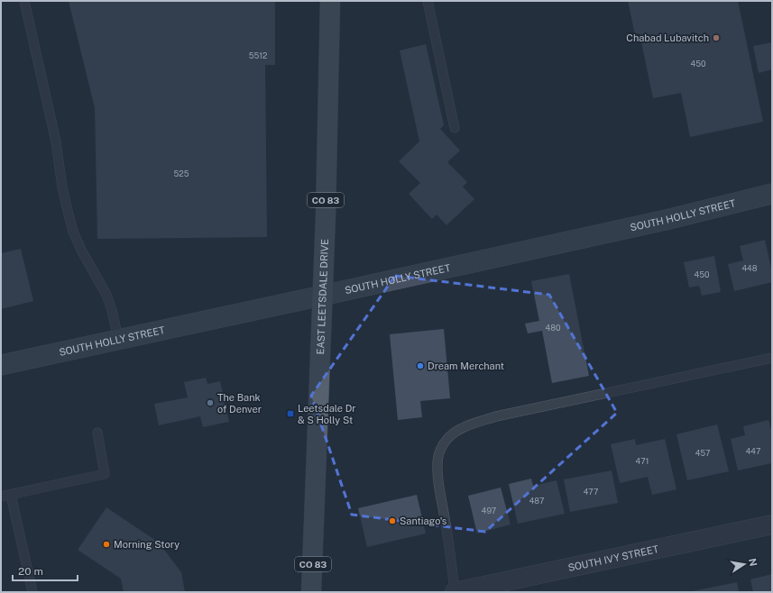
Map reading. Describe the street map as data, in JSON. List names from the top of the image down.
{
  "streets": {
    "main road": ["CO 83", "SOUTH HOLLY STREET", "EAST LEETSDALE DRIVE"],
    "street": ["SOUTH IVY STREET"]
  },
  "crossings": [
    ["SOUTH HOLLY STREET", "EAST LEETSDALE DRIVE"]
  ],
  "places": {
    "other": [
      "Chabad Lubavitch",
      "Dream Merchant",
      "The Bank of Denver",
      "Santiago's",
      "Morning Story"
    ],
    "transit": ["Leetsdale Dr & S Holly St"]
  },
  "house_numbers": [
    "5512",
    "450",
    "525",
    "448",
    "450",
    "480",
    "447",
    "457",
    "471",
    "477",
    "487",
    "497"
  ],
  "scale_bar": "20 m",
  "north": "right"
}
